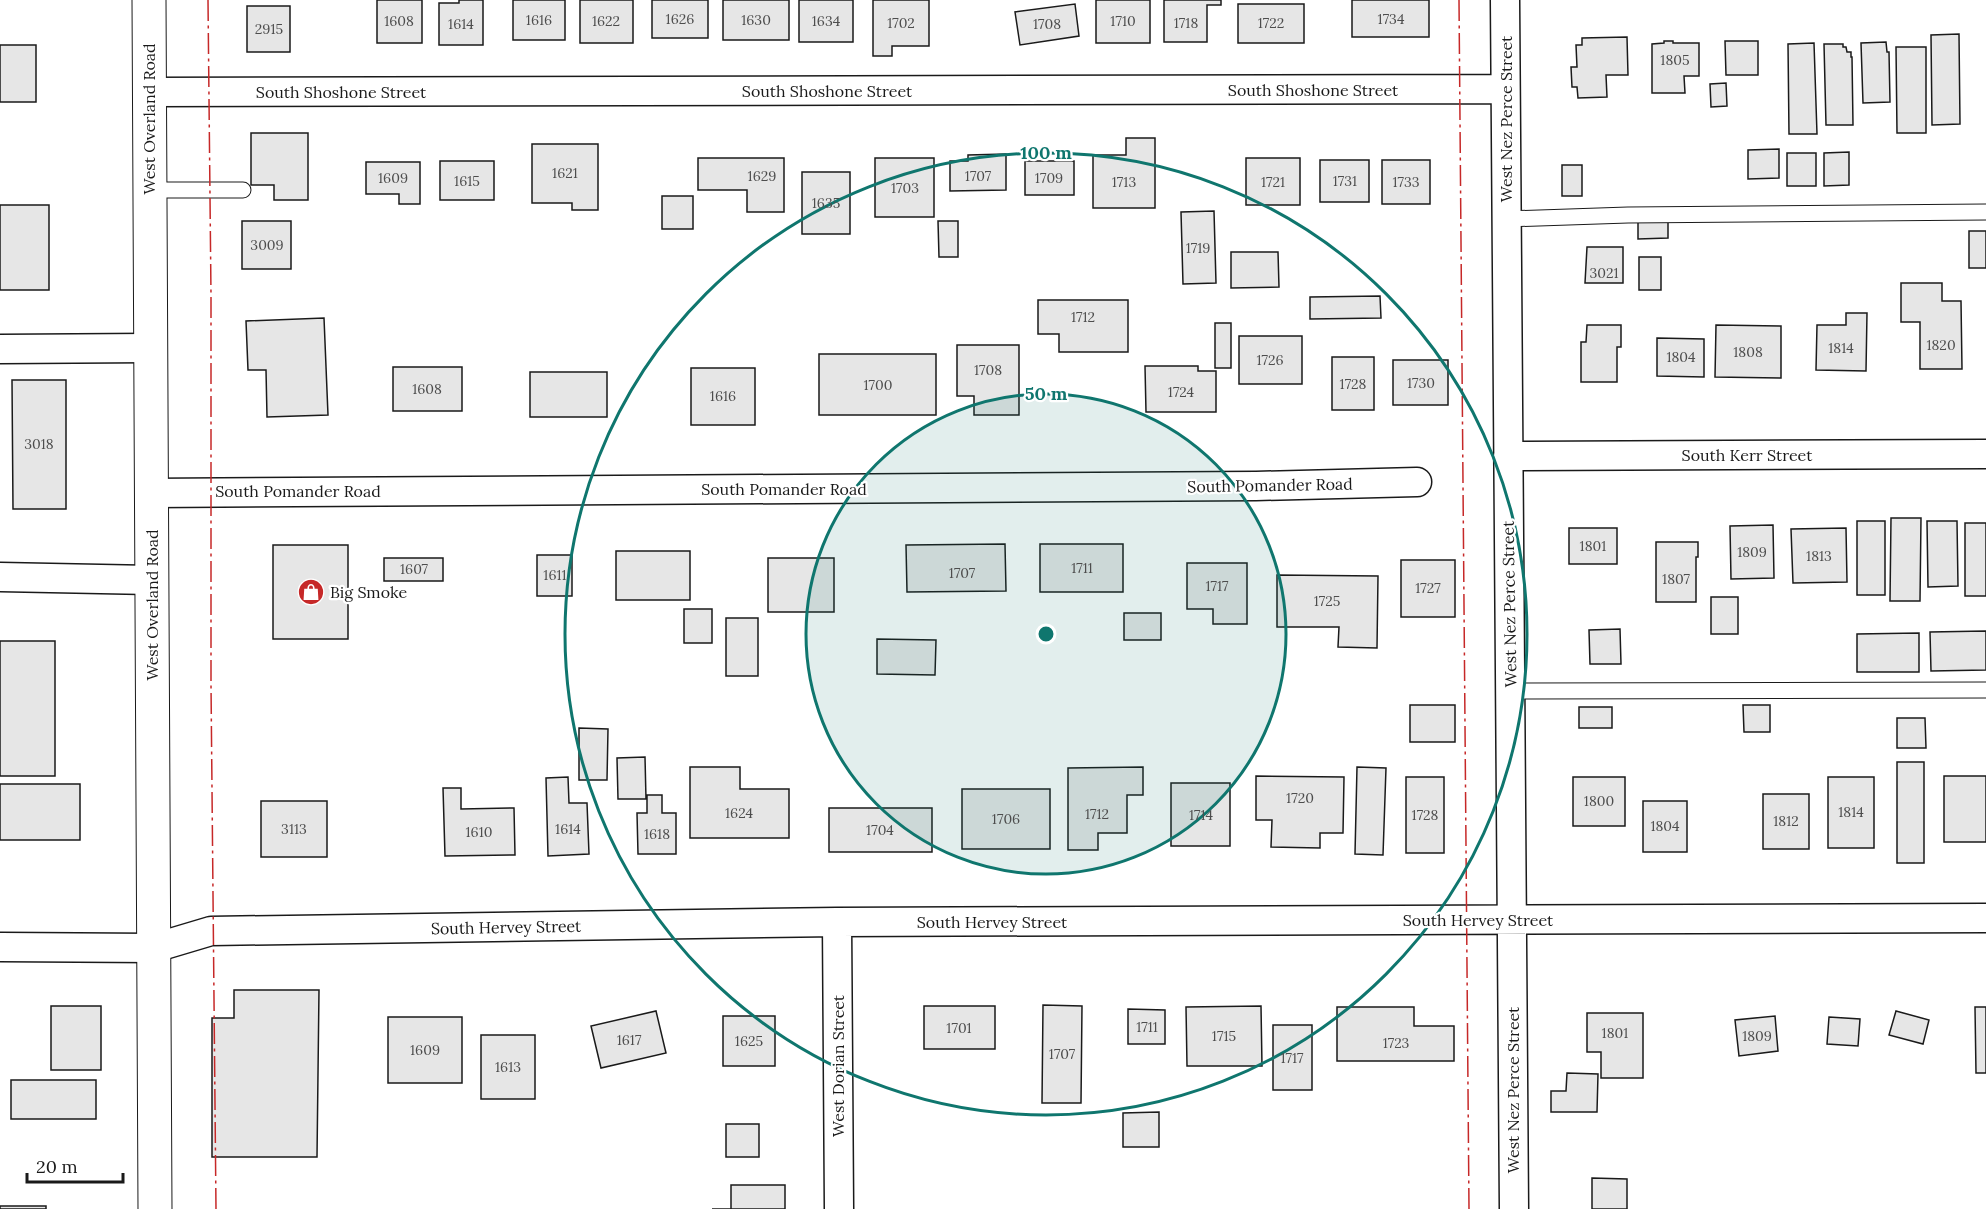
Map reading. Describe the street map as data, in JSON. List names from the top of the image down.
{
  "streets": {
    "main road": ["West Overland Road"],
    "street": [
      "South Shoshone Street",
      "West Nez Perce Street",
      "South Kerr Street",
      "South Pomander Road",
      "South Hervey Street",
      "West Dorian Street"
    ]
  },
  "crossings": [
    ["South Shoshone Street", "West Overland Road"],
    ["South Shoshone Street", "West Nez Perce Street"],
    ["West Overland Road", "South Pomander Road"],
    ["West Overland Road", "South Hervey Street"],
    ["West Nez Perce Street", "South Kerr Street"],
    ["West Nez Perce Street", "South Hervey Street"],
    ["South Hervey Street", "West Dorian Street"]
  ],
  "places": {
    "shop": ["Big Smoke"]
  },
  "house_numbers": [
    "1626",
    "1734",
    "1616",
    "1630",
    "1608",
    "1622",
    "1634",
    "1710",
    "1702",
    "1718",
    "1722",
    "1614",
    "1708",
    "2915",
    "1805",
    "1621",
    "1629",
    "1707",
    "1609",
    "1709",
    "1615",
    "1731",
    "1713",
    "1721",
    "1733",
    "1703",
    "1635",
    "3009",
    "1719",
    "3021",
    "1712",
    "1820",
    "1814",
    "1808",
    "1804",
    "1726",
    "1708",
    "1730",
    "1728",
    "1700",
    "1608",
    "1724",
    "1616",
    "3018",
    "1801",
    "1809",
    "1813",
    "1711",
    "1607",
    "1707",
    "1611",
    "1807",
    "1717",
    "1727",
    "1725",
    "1720",
    "1800",
    "1814",
    "1624",
    "1712",
    "1714",
    "1728",
    "1706",
    "1812",
    "1804",
    "3113",
    "1614",
    "1704",
    "1610",
    "1618",
    "1711",
    "1701",
    "1801",
    "1715",
    "1809",
    "1617",
    "1625",
    "1723",
    "1609",
    "1707",
    "1717",
    "1613"
  ],
  "scale_bar": "20 m",
  "rings": ["100 m", "50 m"]
}
